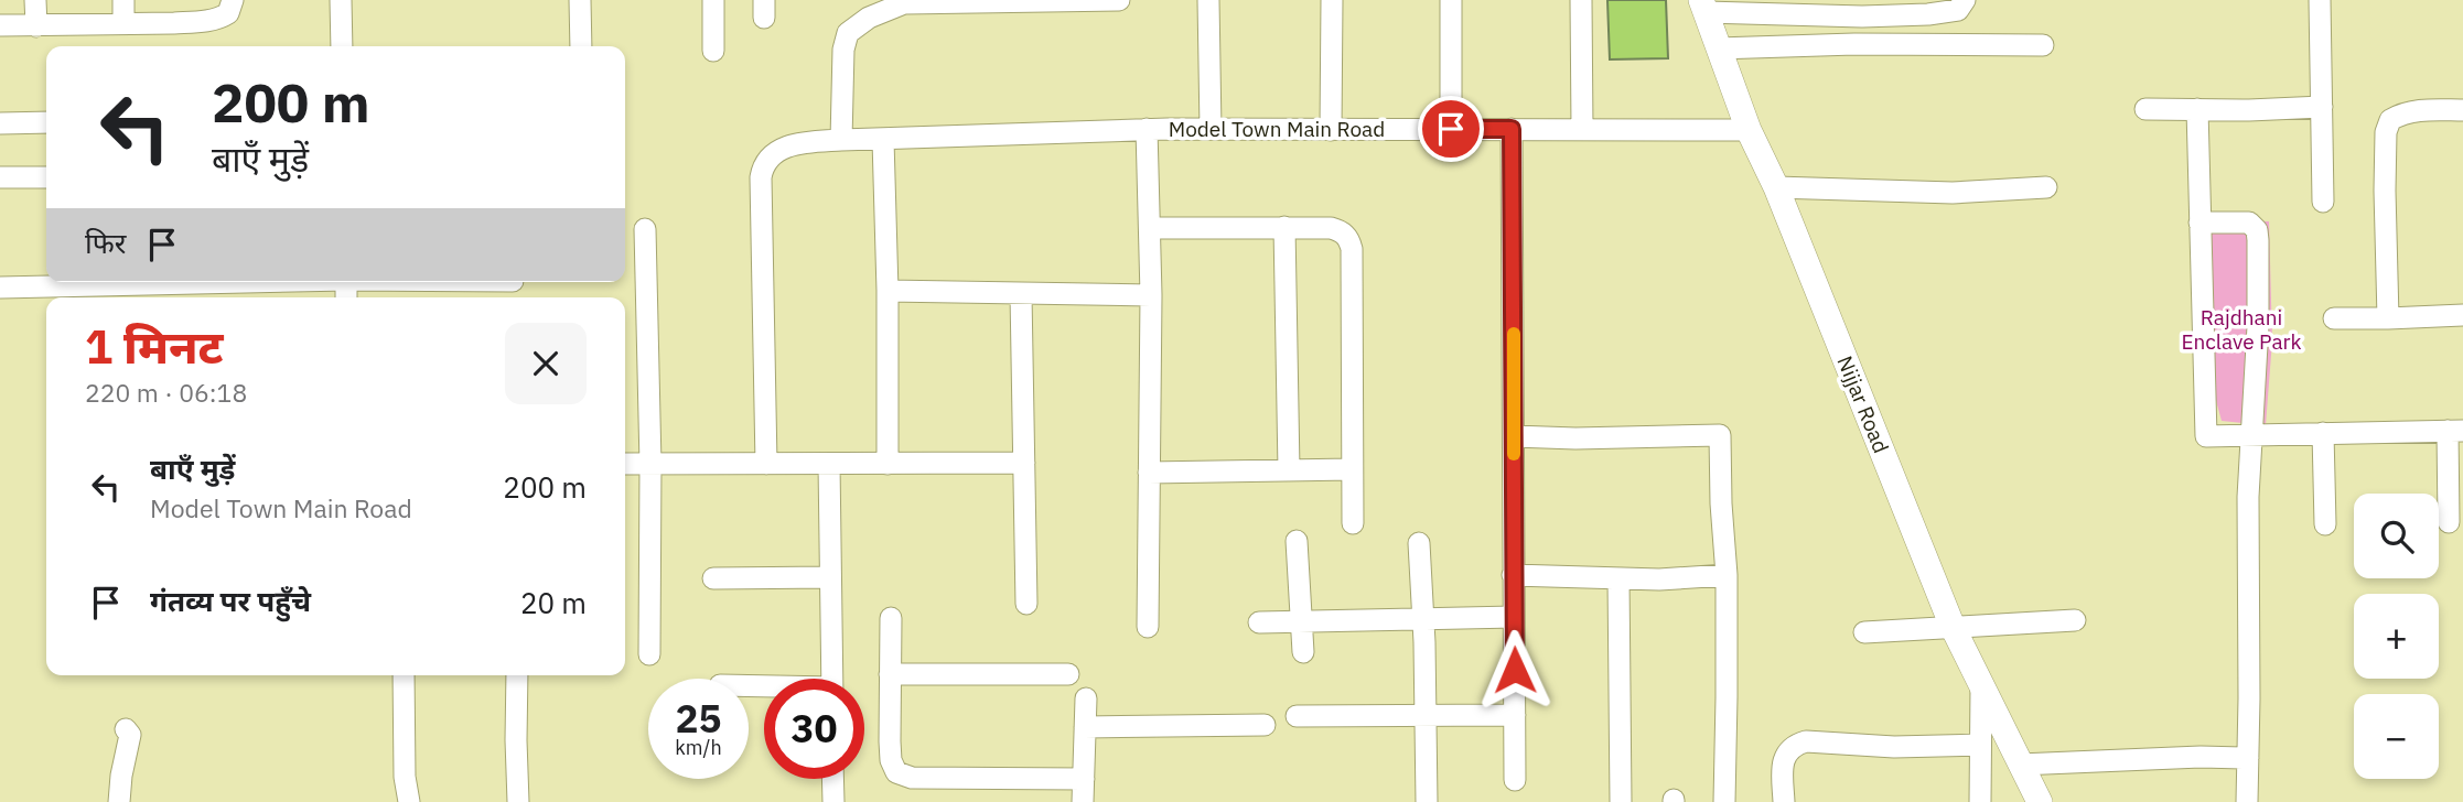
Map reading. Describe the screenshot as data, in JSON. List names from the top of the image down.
{
  "streets": {
    "street": ["Model Town Main Road", "Nijjar Road"]
  },
  "crossings": [
    ["Model Town Main Road", "Nijjar Road"]
  ],
  "parks": ["Rajdhani Enclave Park"],
  "page": {
    "turn": ["200 m", "बाएँ मुड़ें"],
    "then": "फिर",
    "heading": ["1 मिनट", "220 m · 06:18"],
    "list": [
      {
        "name": "बाएँ मुड़ें",
        "note": "Model Town Main Road",
        "value": "200 m"
      },
      {
        "name": "गंतव्य पर पहुँचे",
        "value": "20 m"
      }
    ],
    "map_buttons": ["+", "−"],
    "speed": "25 km/h",
    "limit": "30"
  }
}
